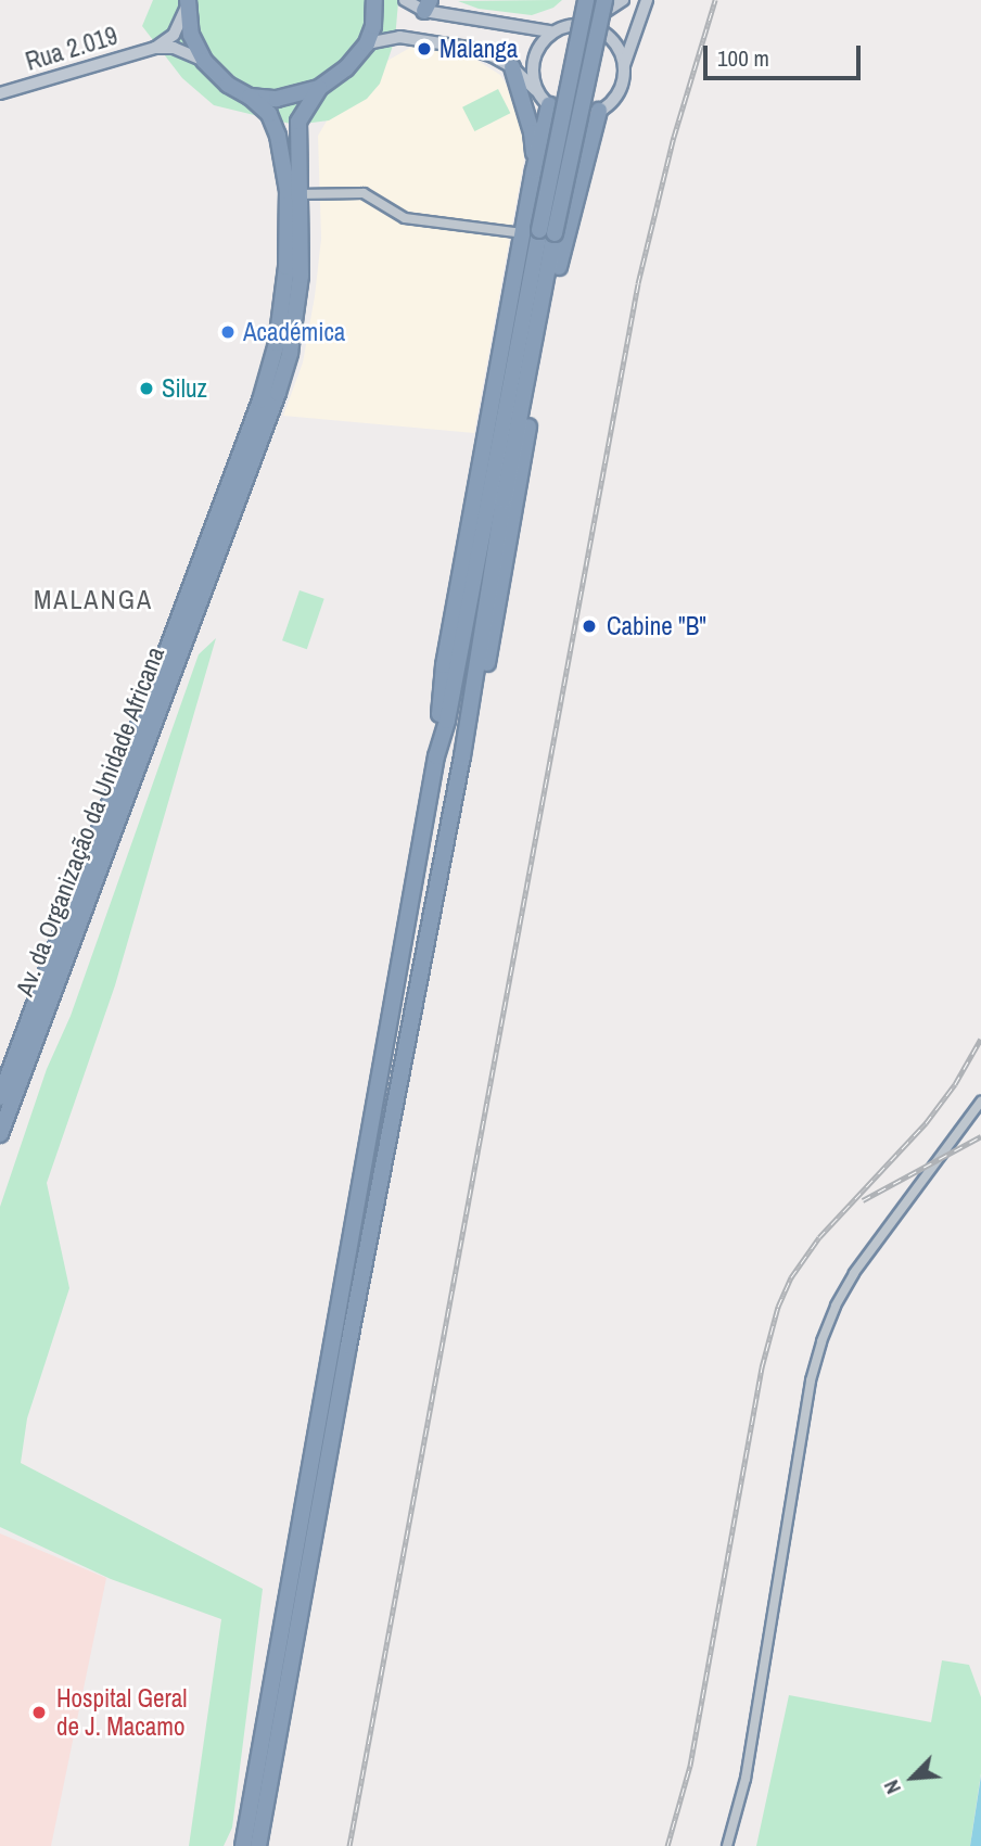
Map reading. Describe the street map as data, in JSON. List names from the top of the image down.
{
  "streets": {
    "highway": ["Av. da Organização da Unidade Africana"],
    "main road": ["Rua 2.019"]
  },
  "districts": ["MALANGA"],
  "places": [
    "Malanga",
    "Académica",
    "Siluz",
    "Cabine \"B\"",
    "Hospital Geral de J. Macamo"
  ],
  "scale_bar": "100 m",
  "north": "bottom left"
}
